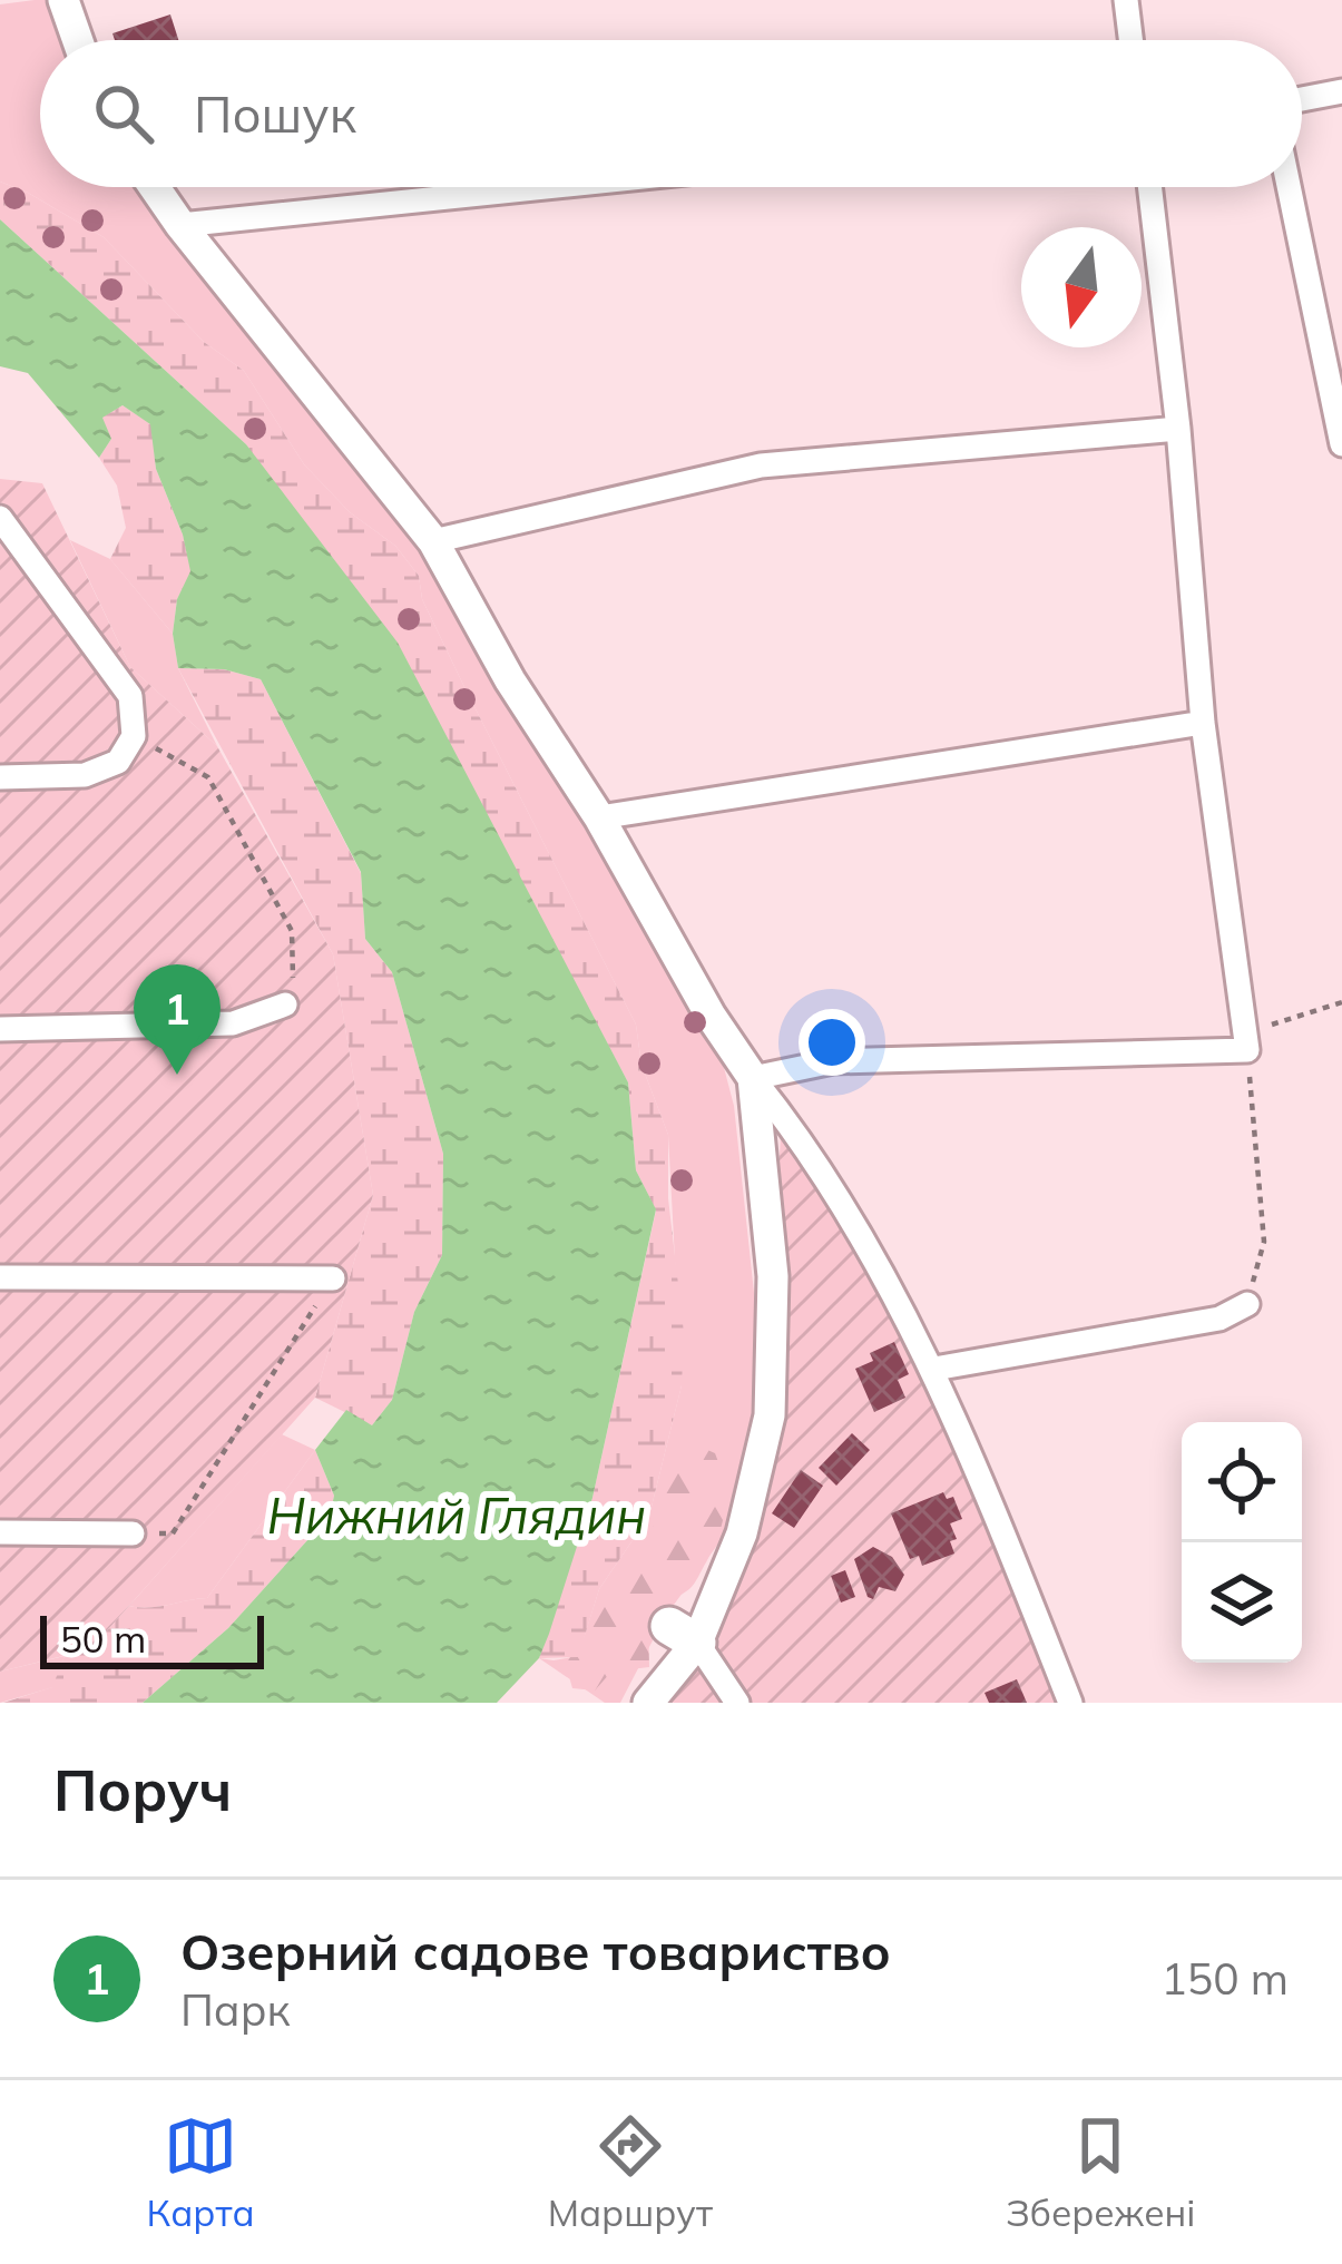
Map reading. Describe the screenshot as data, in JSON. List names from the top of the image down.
{
  "water": ["Нижний Глядин"],
  "scale_bar": "50 m",
  "north": "bottom",
  "page": {
    "search": "Пошук",
    "pins": "1",
    "scale": "50 m",
    "heading": "Поруч",
    "list": [
      {
        "mark": "1",
        "name": "Озерний садове товариство",
        "note": "Парк",
        "value": "150 m"
      }
    ],
    "nav": ["Карта", "Маршрут", "Збережені"]
  }
}
